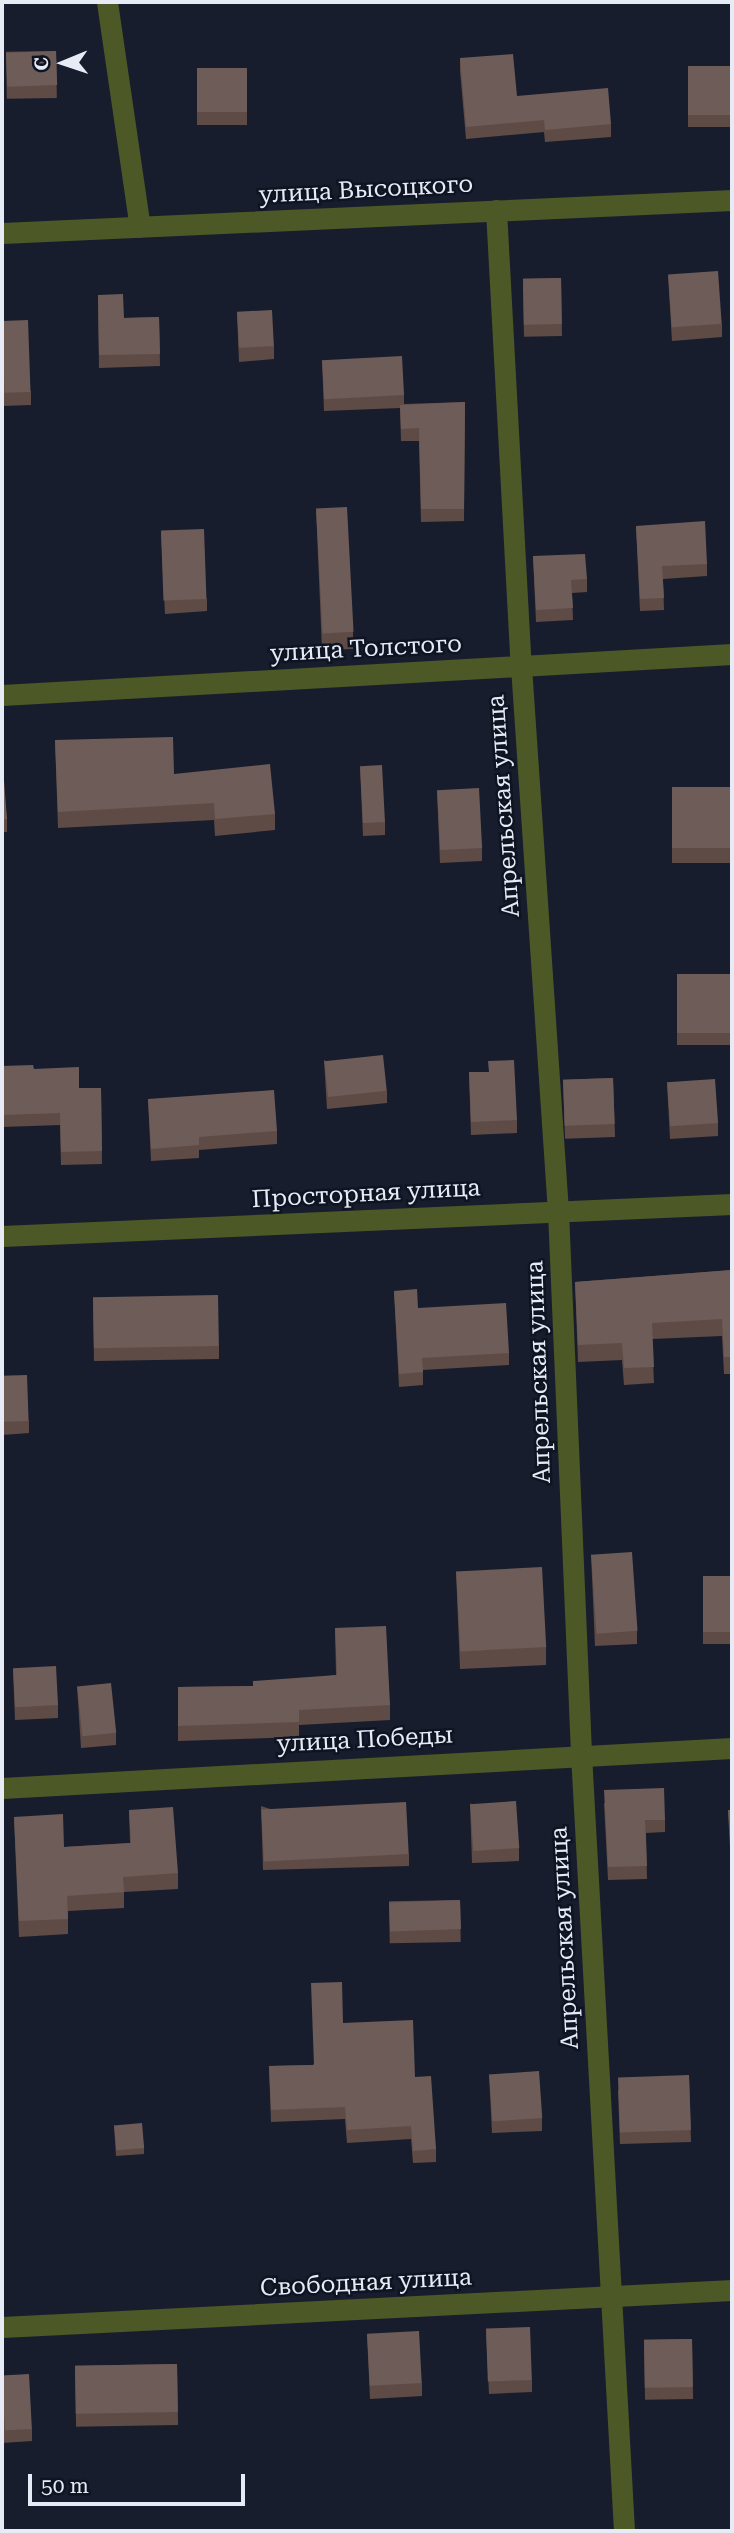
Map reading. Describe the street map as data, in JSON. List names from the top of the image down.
{
  "streets": {
    "street": [
      "улица Высоцкого",
      "улица Толстого",
      "Апрельская улица",
      "Просторная улица",
      "улица Победы",
      "Свободная улица"
    ]
  },
  "crossings": [
    ["улица Высоцкого", "Апрельская улица"],
    ["улица Толстого", "Апрельская улица"],
    ["Апрельская улица", "Просторная улица"],
    ["Апрельская улица", "улица Победы"],
    ["Апрельская улица", "Свободная улица"]
  ],
  "scale_bar": "50 m",
  "north": "left"
}
